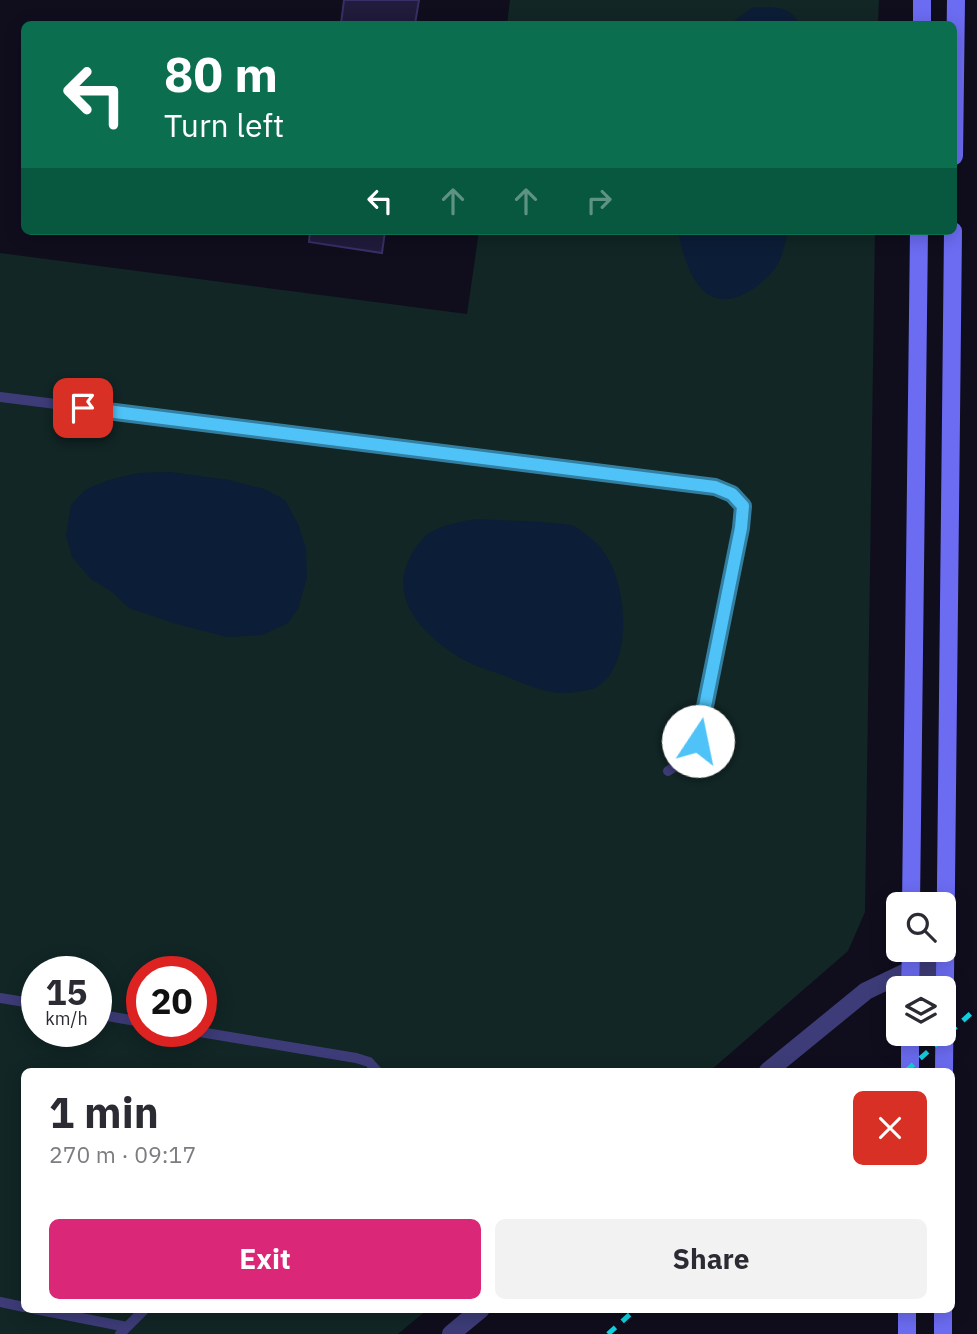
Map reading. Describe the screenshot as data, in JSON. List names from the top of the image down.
{
  "page": {
    "turn": ["80 m", "Turn left"],
    "speed": "15 km/h",
    "limit": "20",
    "heading": ["1 min", "270 m · 09:17"],
    "buttons": ["Exit", "Share"]
  }
}
